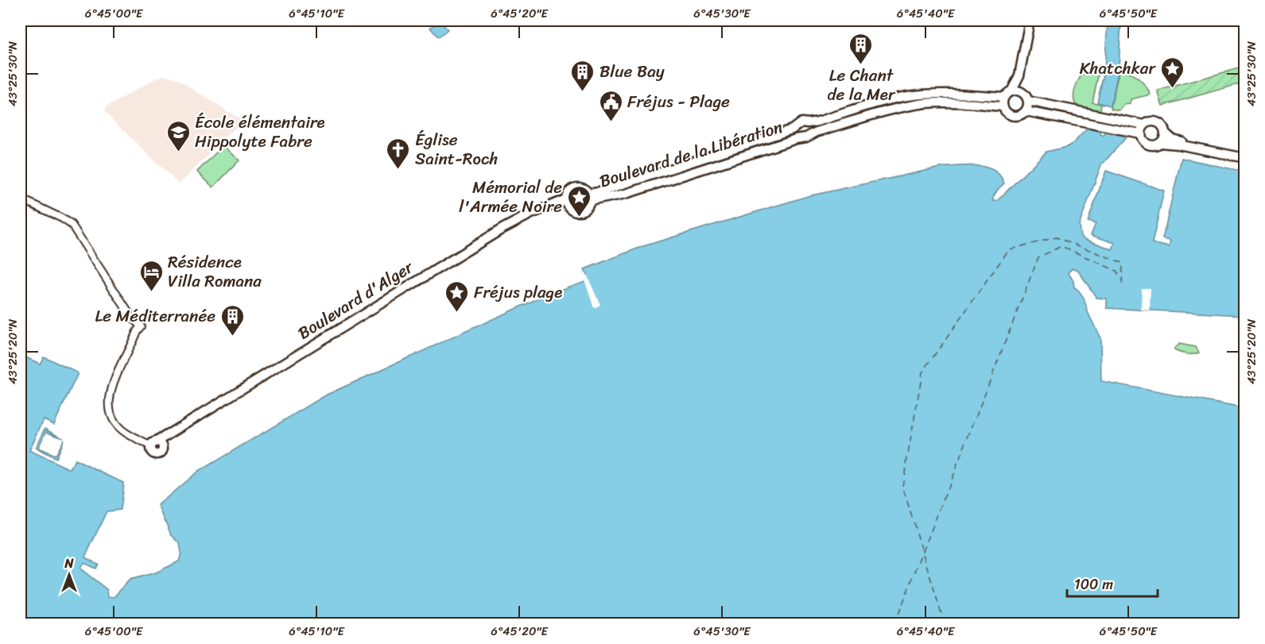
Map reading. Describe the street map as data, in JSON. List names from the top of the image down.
{
  "streets": {
    "main road": ["Boulevard de la Libération", "Boulevard d'Alger"]
  },
  "crossings": [
    ["Boulevard de la Libération", "Boulevard d'Alger"]
  ],
  "places": {
    "building": ["Le Chant de la Mer", "Blue Bay", "Le Méditerranée"],
    "place": ["Khatchkar", "Mémorial de l'Armée Noire", "Fréjus plage"],
    "public building": ["Fréjus - Plage"],
    "school or university": ["École élémentaire Hippolyte Fabre"],
    "church": ["Église Saint-Roch"],
    "hotel": ["Résidence Villa Romana"]
  },
  "scale_bar": "100 m",
  "north": "top",
  "coordinates": [
    "6°45'00\"E",
    "6°45'10\"E",
    "6°45'20\"E",
    "6°45'30\"E",
    "6°45'40\"E",
    "6°45'50\"E",
    "43°25'30\"N",
    "43°25'20\"N"
  ]
}
